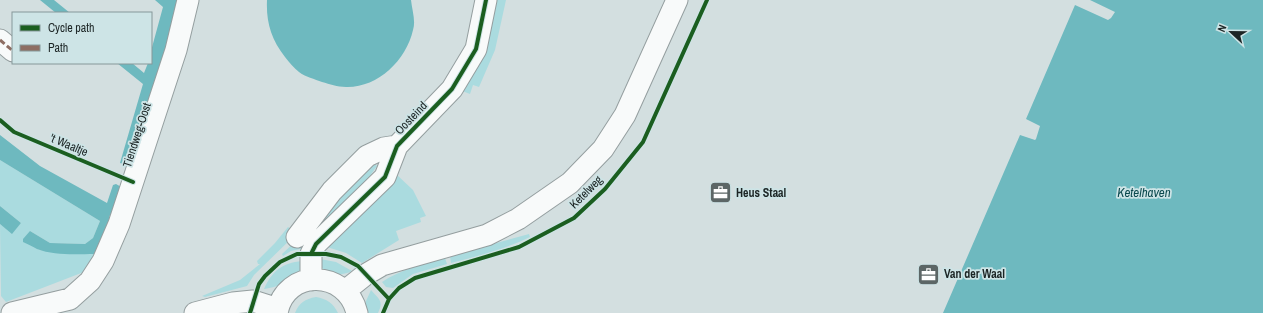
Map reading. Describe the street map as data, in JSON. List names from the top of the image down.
{
  "streets": {
    "street": ["Oosteind", "Tiendweg-Oost", "Ketelweg"],
    "cycle path": ["'t Waaltje"]
  },
  "water": ["Ketelhaven"],
  "places": {
    "office": ["Heus Staal", "Van der Waal"]
  },
  "legend": ["Cycle path", "Path"],
  "north": "left"
}
